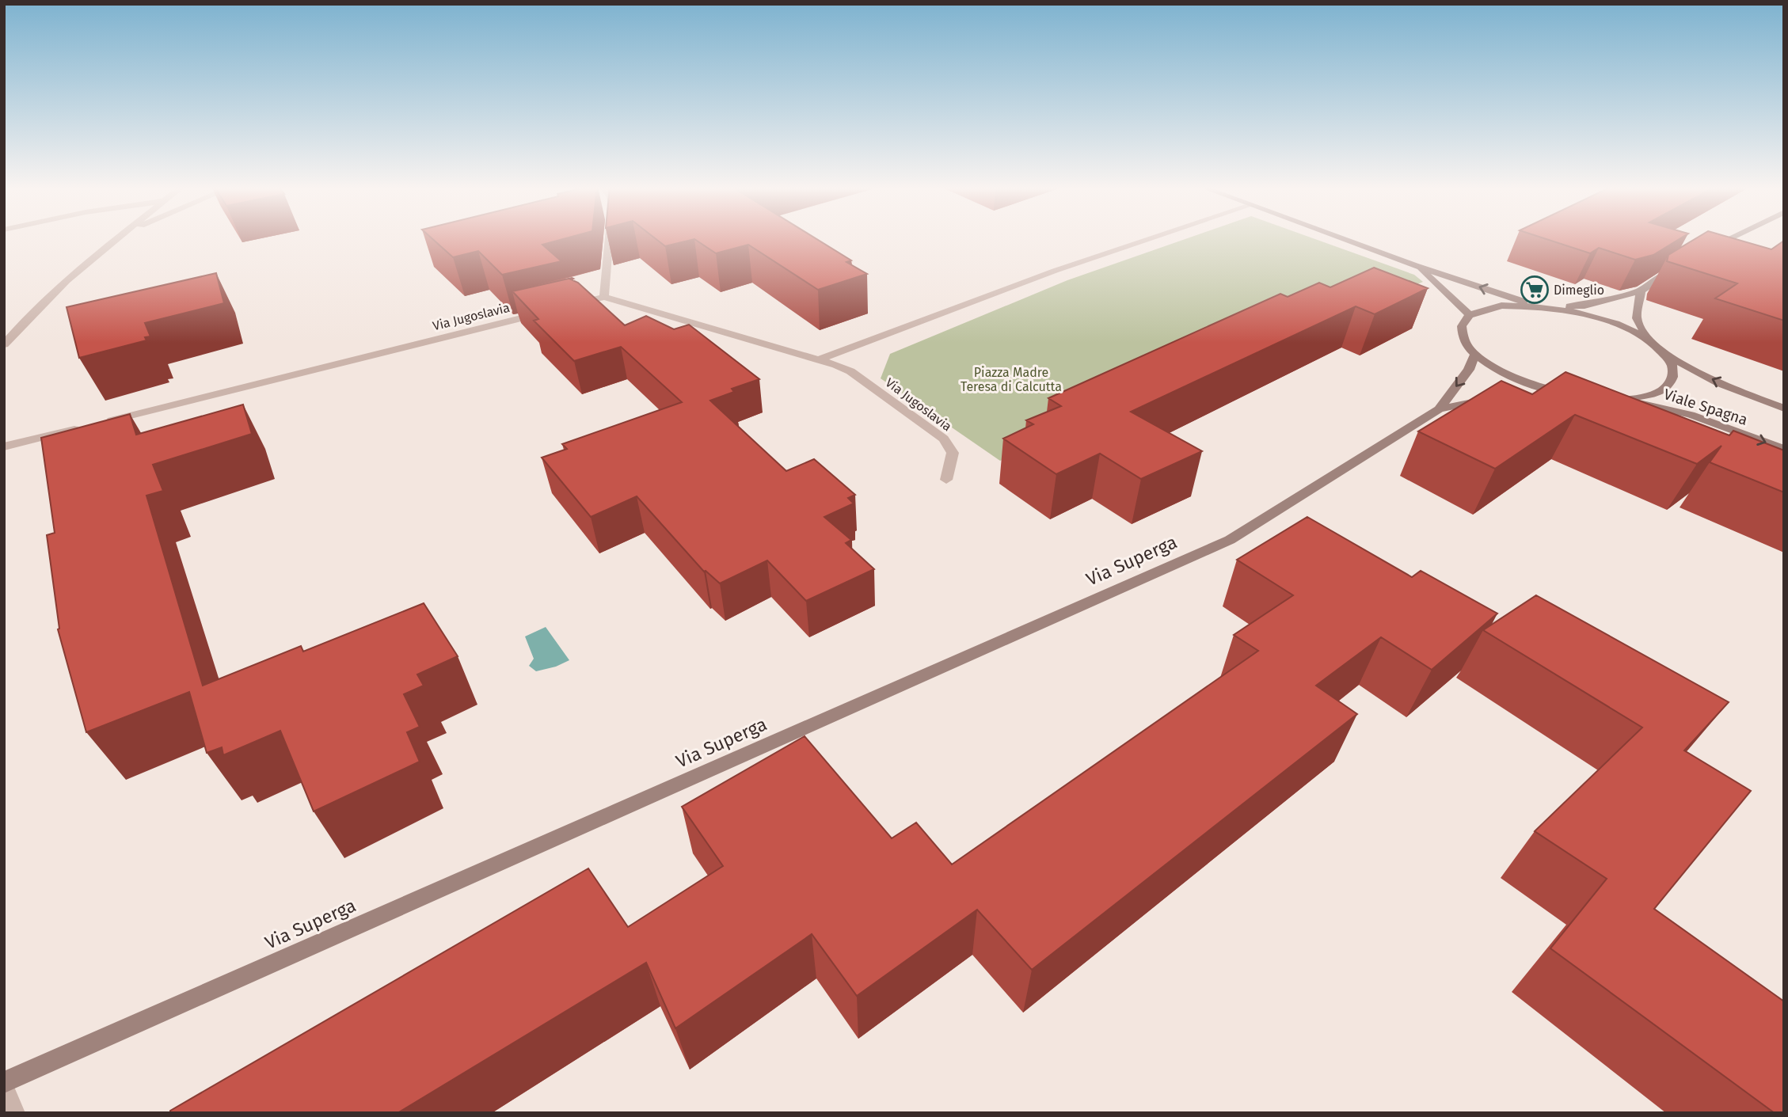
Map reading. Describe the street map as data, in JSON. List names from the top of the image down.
{
  "streets": {
    "street": ["Via Jugoslavia", "Viale Spagna", "Via Superga"]
  },
  "parks": ["Piazza Madre Teresa di Calcutta"],
  "places": {
    "supermarket": ["Dimeglio"]
  }
}
